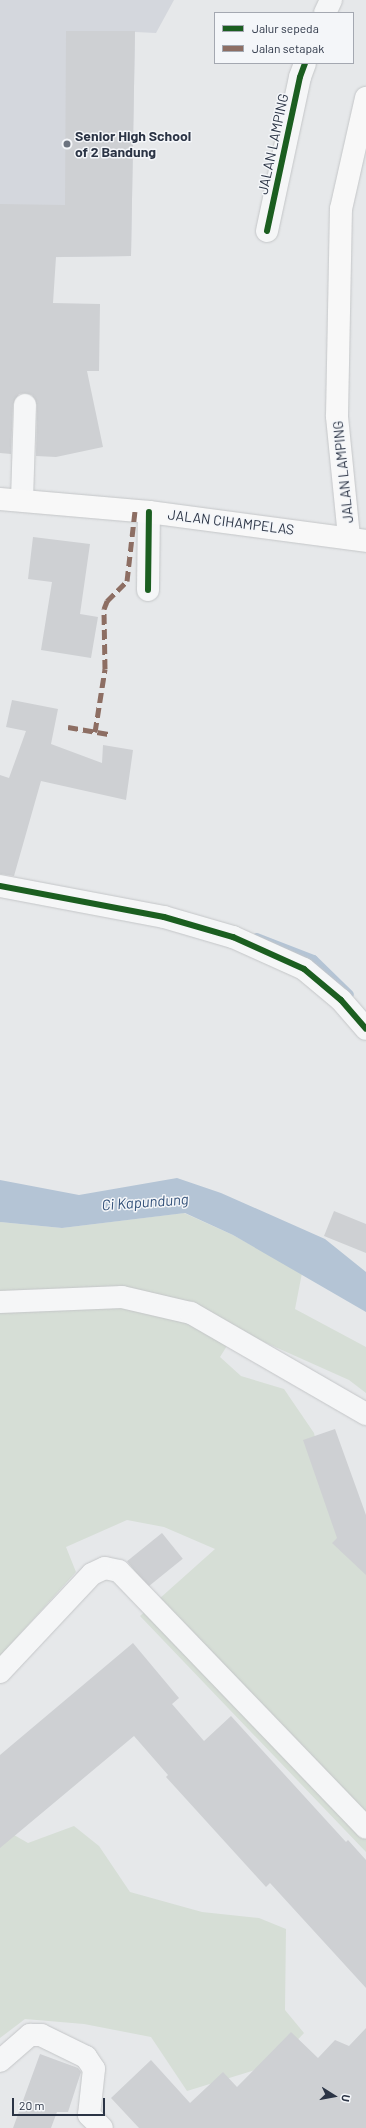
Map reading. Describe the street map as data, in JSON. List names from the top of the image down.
{
  "streets": {
    "main road": ["JALAN LAMPING", "JALAN CIHAMPELAS"]
  },
  "crossings": [
    ["JALAN LAMPING", "JALAN CIHAMPELAS"]
  ],
  "water": ["Ci Kapundung"],
  "places": ["Senior High School of 2 Bandung"],
  "legend": ["Jalur sepeda", "Jalan setapak"],
  "scale_bar": "20 m",
  "north": "right"
}
